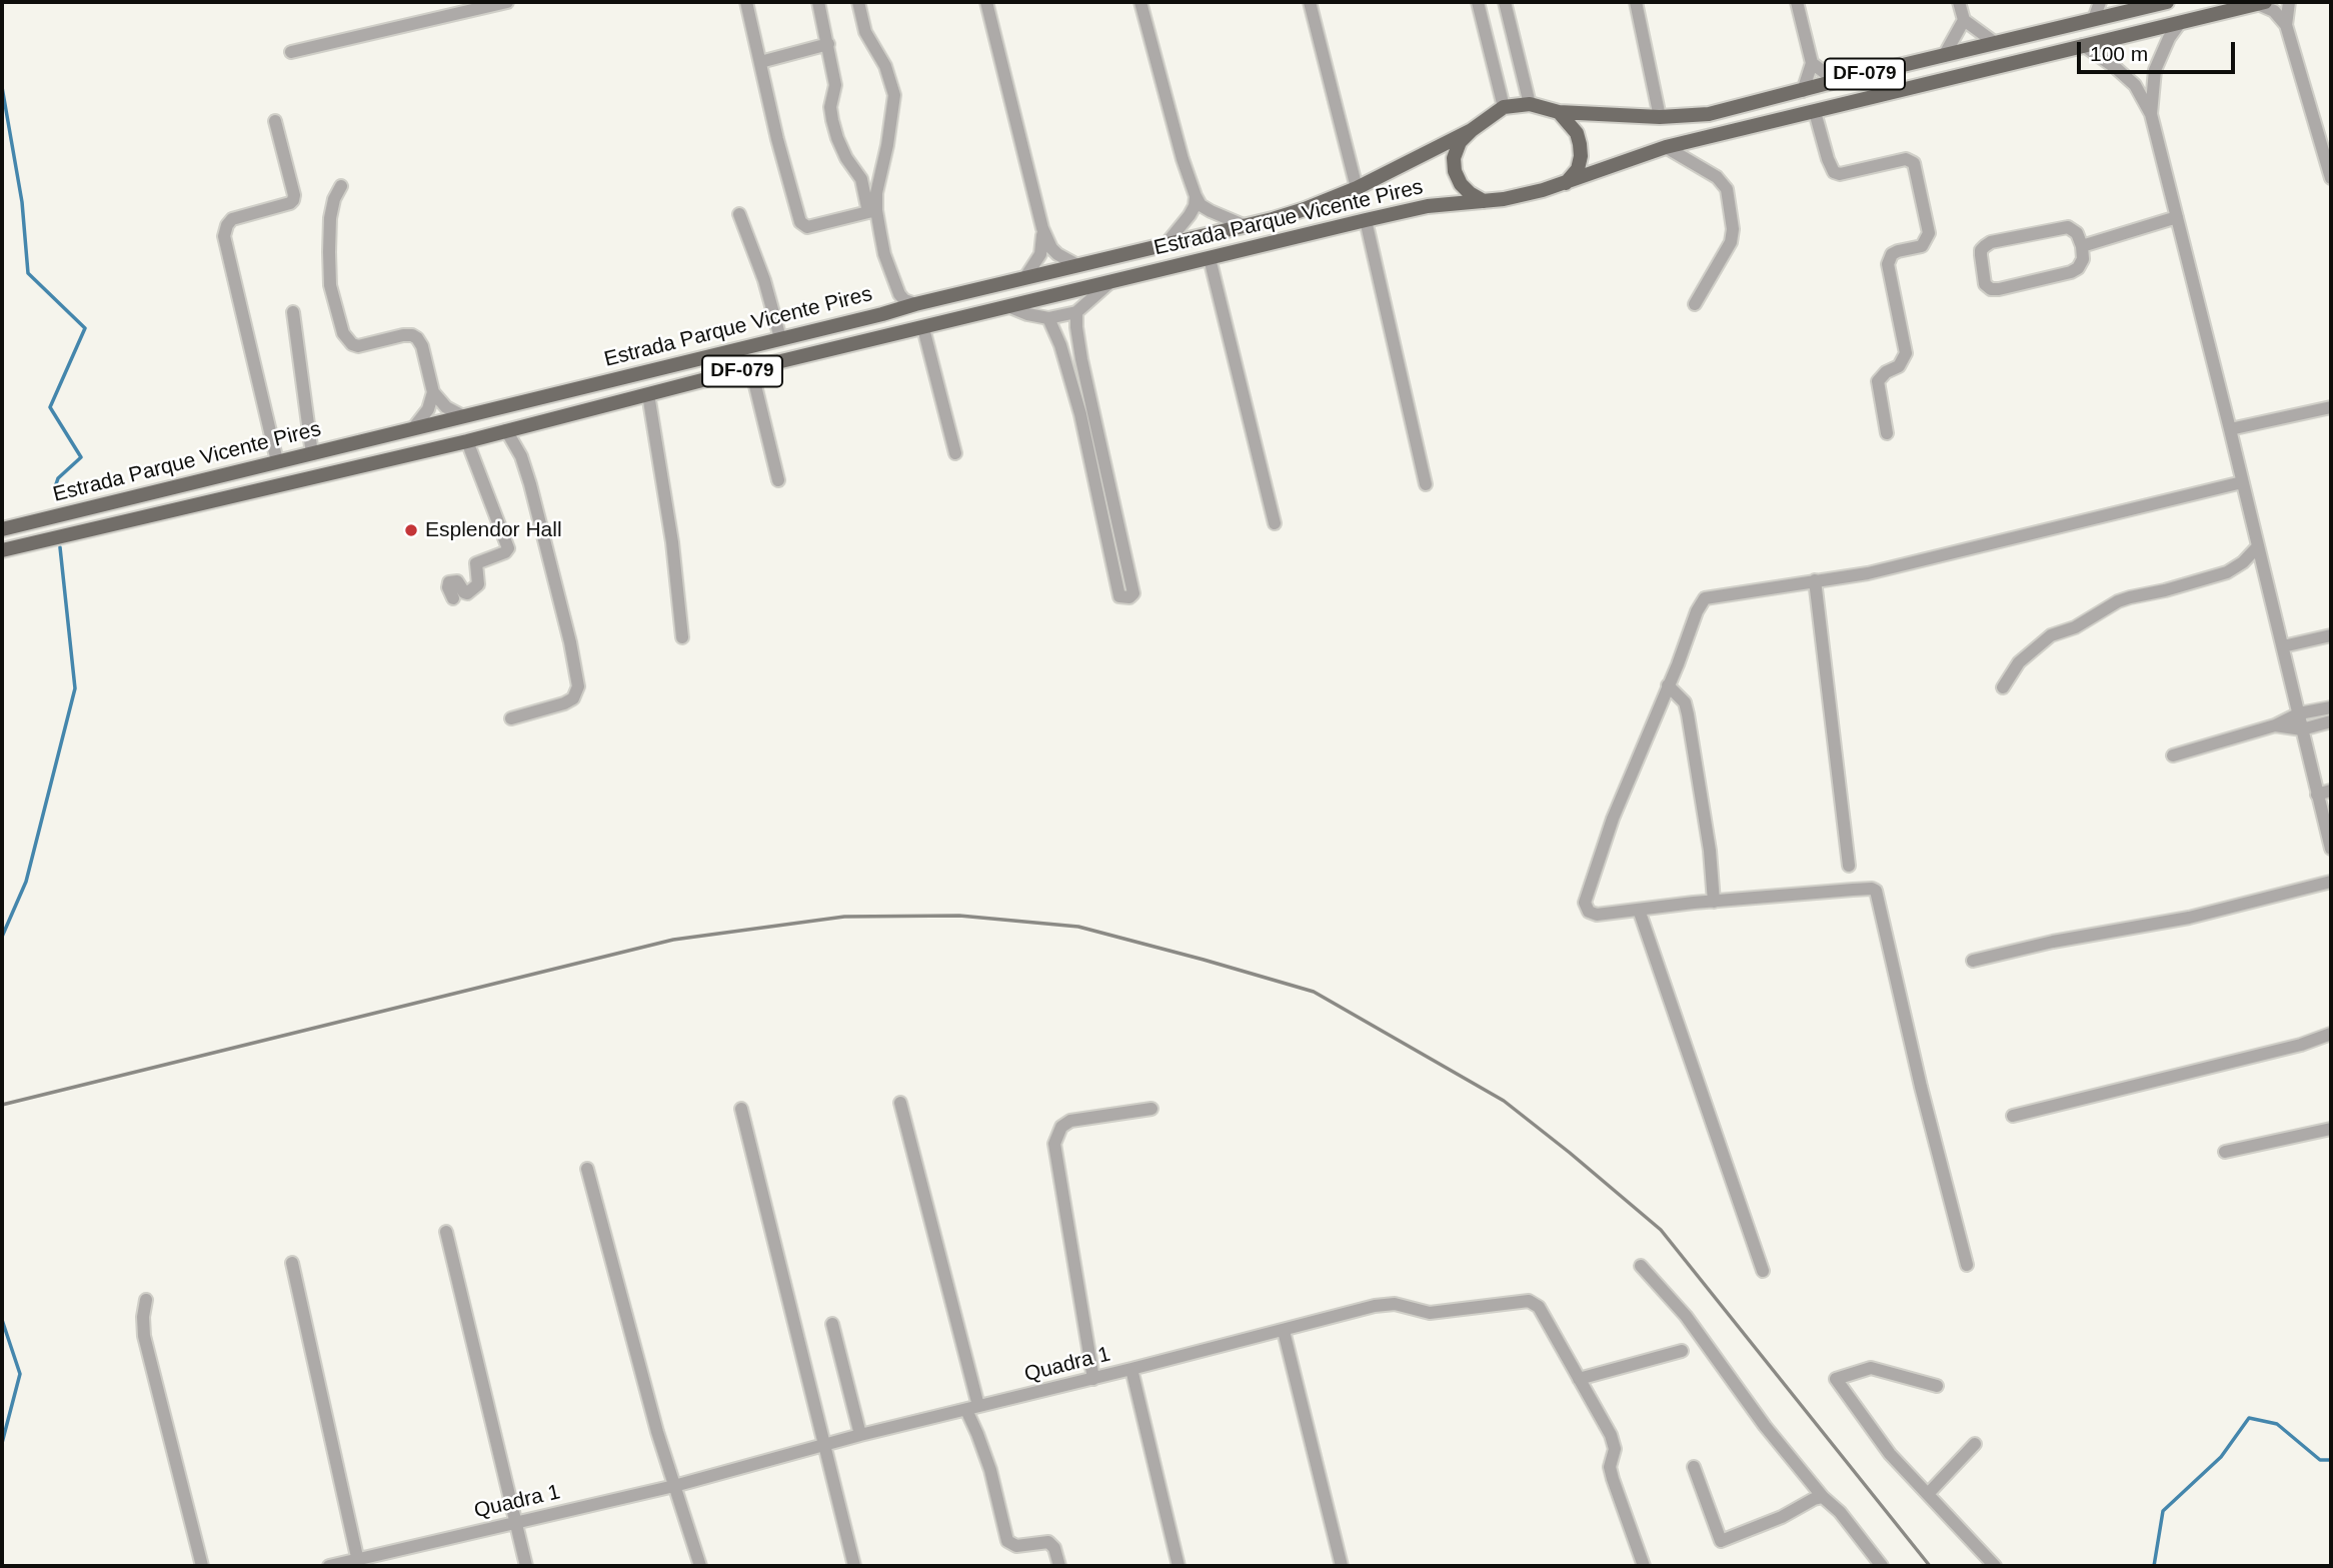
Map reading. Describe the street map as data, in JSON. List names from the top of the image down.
{
  "streets": {
    "main road": ["DF-079", "Estrada Parque Vicente Pires"],
    "street": ["Quadra 1"]
  },
  "crossings": [
    ["DF-079", "Estrada Parque Vicente Pires"]
  ],
  "places": ["Esplendor Hall"],
  "scale_bar": "100 m"
}
